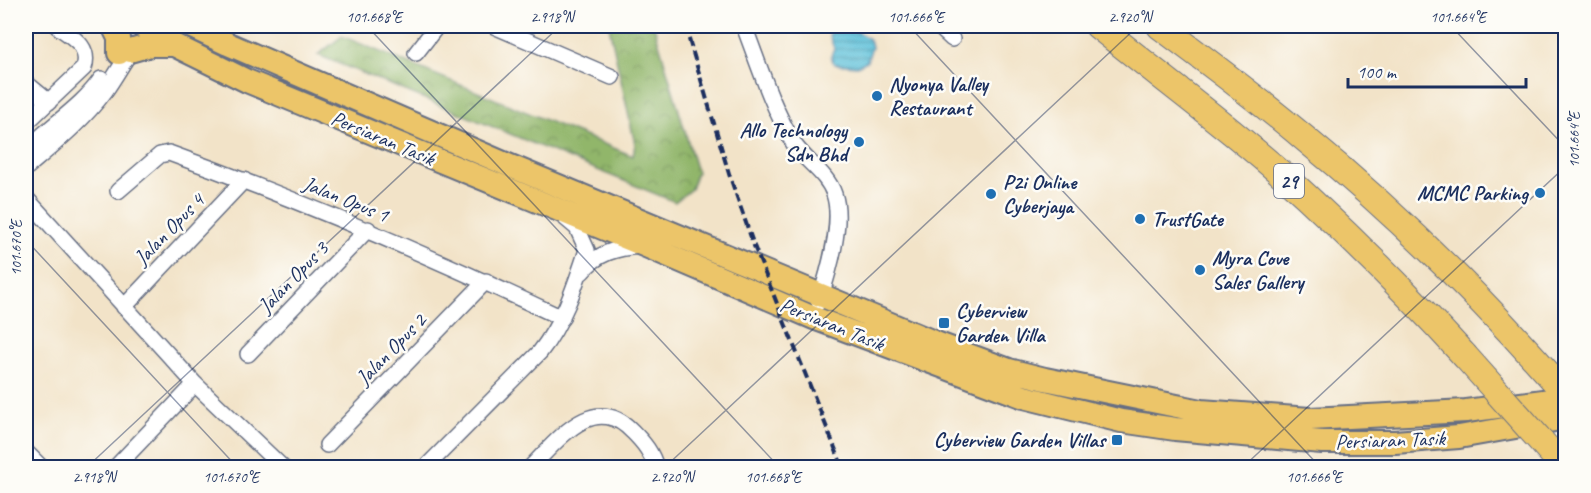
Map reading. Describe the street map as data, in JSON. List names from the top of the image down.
{
  "streets": {
    "highway": ["29"],
    "main road": ["Persiaran Tasik"],
    "street": [
      "Jalan Opus 1",
      "Jalan Opus 4",
      "Jalan Opus 3",
      "Jalan Opus 2"
    ]
  },
  "crossings": [
    ["Persiaran Tasik", "29"],
    ["Jalan Opus 1", "Jalan Opus 4"],
    ["Jalan Opus 1", "Jalan Opus 3"],
    ["Jalan Opus 1", "Jalan Opus 2"]
  ],
  "places": {
    "other": [
      "Nyonya Valley Restaurant",
      "Allo Technology Sdn Bhd",
      "MCMC Parking",
      "P2i Online Cyberjaya",
      "TrustGate",
      "Myra Cove Sales Gallery"
    ],
    "transit": ["Cyberview Garden Villa", "Cyberview Garden Villas"]
  },
  "scale_bar": "100 m",
  "coordinates": [
    "101.668°E",
    "2.918°N",
    "101.666°E",
    "2.920°N",
    "101.664°E",
    "101.670°E"
  ]
}
